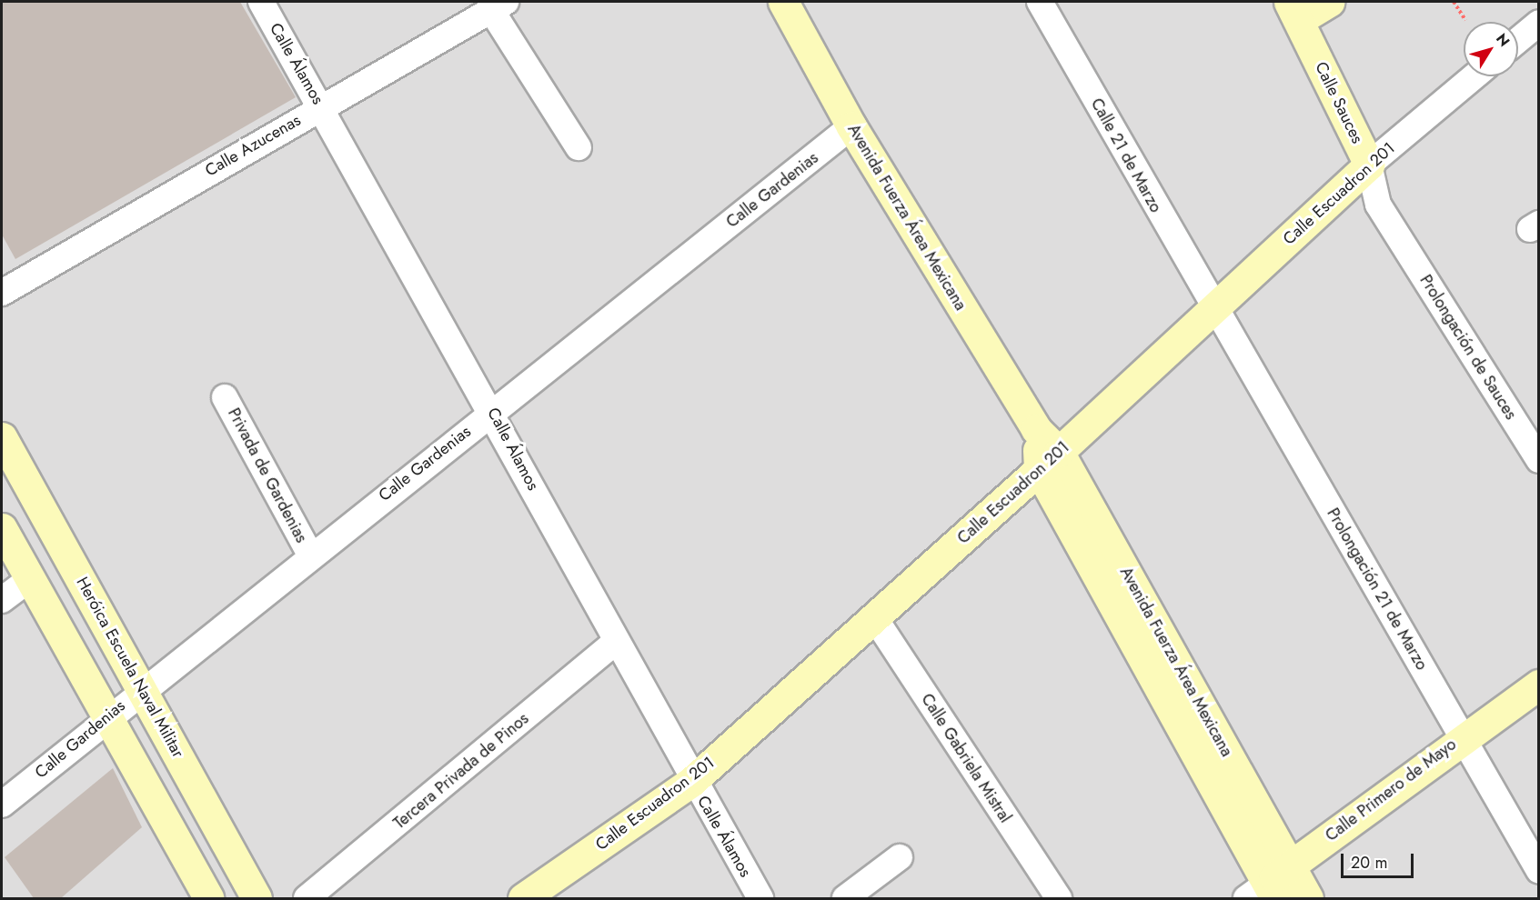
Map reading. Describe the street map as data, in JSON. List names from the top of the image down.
{
  "streets": {
    "street": [
      "Calle Álamos",
      "Calle Sauces",
      "Calle Azucenas",
      "Calle 21 de Marzo",
      "Calle Gardenias",
      "Calle Escuadron 201",
      "Avenida Fuerza Área Mexicana",
      "Prolongación de Sauces",
      "Privada de Gardenias",
      "Prolongación 21 de Marzo",
      "Heróica Escuela Naval Militar",
      "Calle Gabriela Mistral",
      "Tercera Privada de Pinos",
      "Calle Primero de Mayo"
    ]
  },
  "crossings": [
    ["Calle Álamos", "Calle Azucenas"],
    ["Calle Álamos", "Calle Gardenias"],
    ["Calle Álamos", "Calle Escuadron 201"],
    ["Calle Álamos", "Tercera Privada de Pinos"],
    ["Calle Sauces", "Calle Escuadron 201"],
    ["Calle Sauces", "Prolongación de Sauces"],
    ["Calle 21 de Marzo", "Calle Escuadron 201"],
    ["Calle 21 de Marzo", "Prolongación 21 de Marzo"],
    ["Calle Gardenias", "Avenida Fuerza Área Mexicana"],
    ["Calle Gardenias", "Privada de Gardenias"],
    ["Calle Gardenias", "Heróica Escuela Naval Militar"],
    ["Calle Escuadron 201", "Avenida Fuerza Área Mexicana"],
    ["Calle Escuadron 201", "Prolongación 21 de Marzo"],
    ["Calle Escuadron 201", "Calle Gabriela Mistral"],
    ["Avenida Fuerza Área Mexicana", "Calle Primero de Mayo"],
    ["Prolongación 21 de Marzo", "Calle Primero de Mayo"]
  ],
  "scale_bar": "20 m",
  "north": "top right"
}
